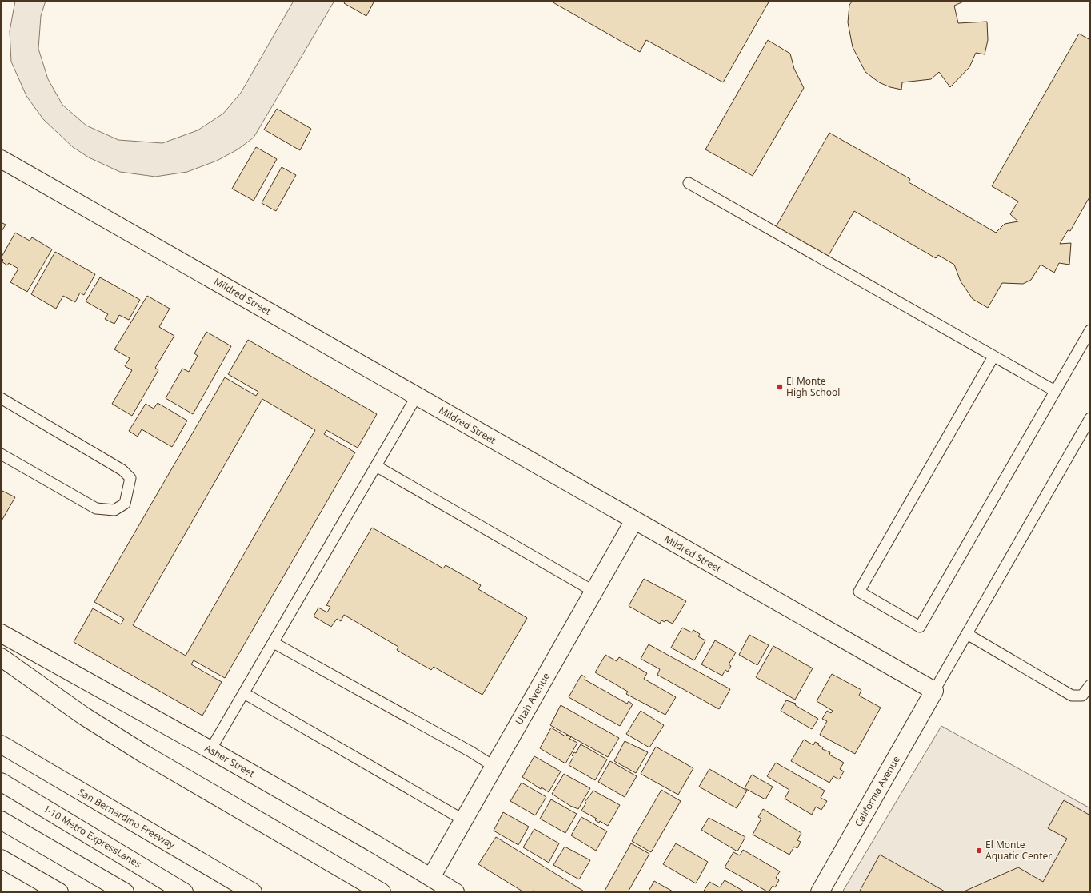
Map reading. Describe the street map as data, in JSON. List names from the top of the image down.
{
  "streets": {
    "main road": [
      "Mildred Street",
      "Utah Avenue",
      "Asher Street",
      "California Avenue",
      "San Bernardino Freeway",
      "I-10 Metro ExpressLanes"
    ]
  },
  "crossings": [
    ["Mildred Street", "Utah Avenue"],
    ["Mildred Street", "California Avenue"],
    ["Utah Avenue", "Asher Street"]
  ],
  "places": ["El Monte High School", "El Monte Aquatic Center"]
}
